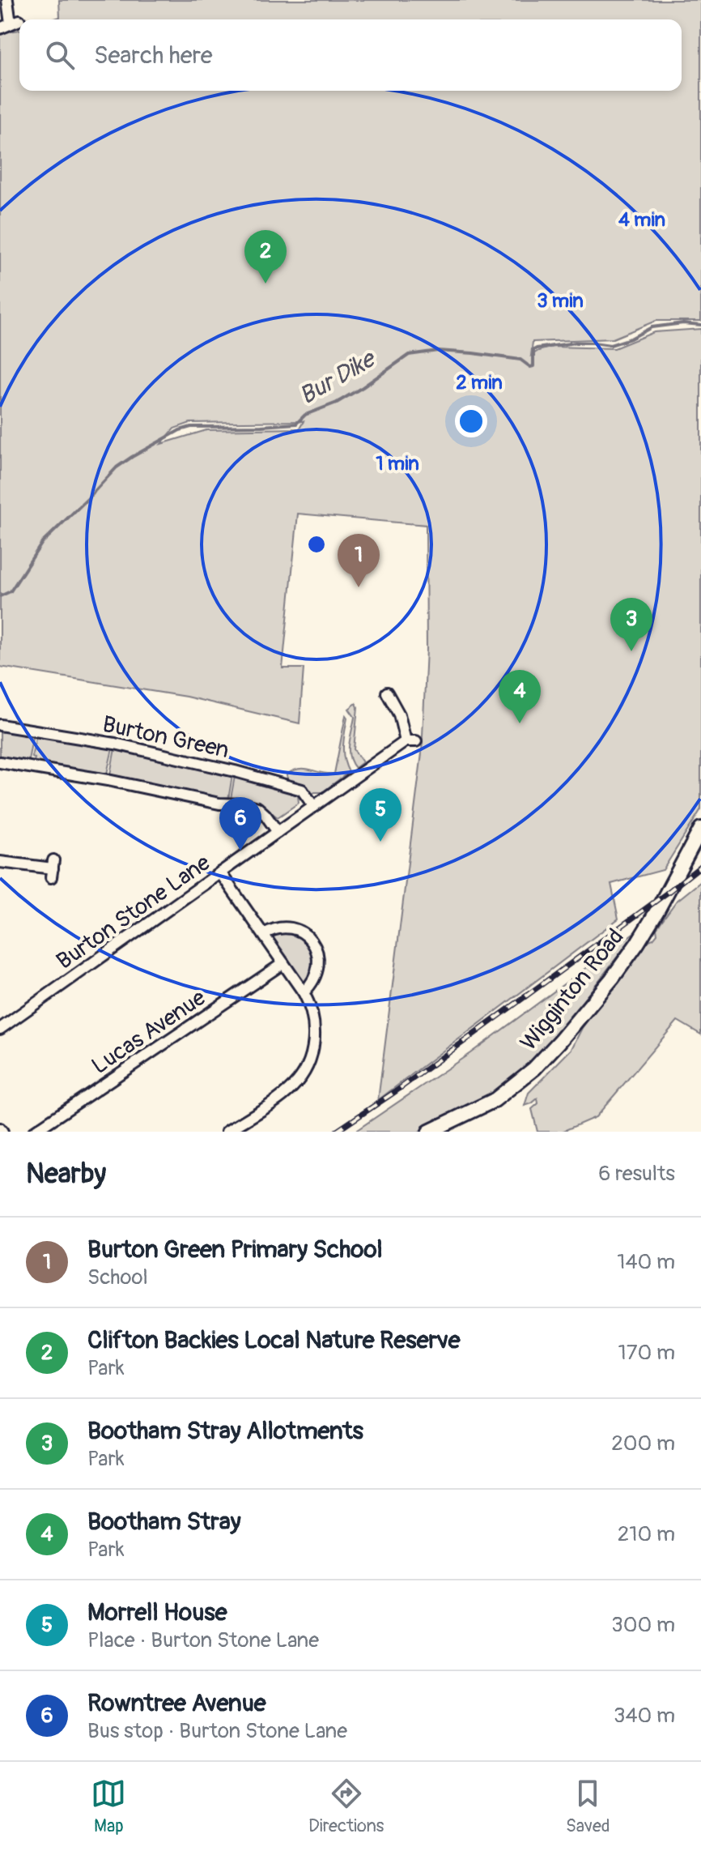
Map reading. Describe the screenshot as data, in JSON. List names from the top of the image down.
{
  "streets": {
    "main road": ["Wigginton Road"],
    "street": ["Burton Green", "Burton Stone Lane", "Lucas Avenue"]
  },
  "crossings": [
    ["Burton Green", "Burton Stone Lane"]
  ],
  "water": ["Bur Dike"],
  "page": {
    "search": "Search here",
    "pins": [
      "2",
      "1",
      "3",
      "4",
      "5",
      "6"
    ],
    "heading": ["Nearby", "6 results"],
    "list": [
      {
        "mark": "1",
        "name": "Burton Green Primary School",
        "note": "School",
        "value": "140 m"
      },
      {
        "mark": "2",
        "name": "Clifton Backies Local Nature Reserve",
        "note": "Park",
        "value": "170 m"
      },
      {
        "mark": "3",
        "name": "Bootham Stray Allotments",
        "note": "Park",
        "value": "200 m"
      },
      {
        "mark": "4",
        "name": "Bootham Stray",
        "note": "Park",
        "value": "210 m"
      },
      {
        "mark": "5",
        "name": "Morrell House",
        "note": "Place · Burton Stone Lane",
        "value": "300 m"
      },
      {
        "mark": "6",
        "name": "Rowntree Avenue",
        "note": "Bus stop · Burton Stone Lane",
        "value": "340 m"
      }
    ],
    "nav": ["Map", "Directions", "Saved"]
  },
  "rings": [
    "4 min",
    "3 min",
    "2 min",
    "1 min"
  ]
}
